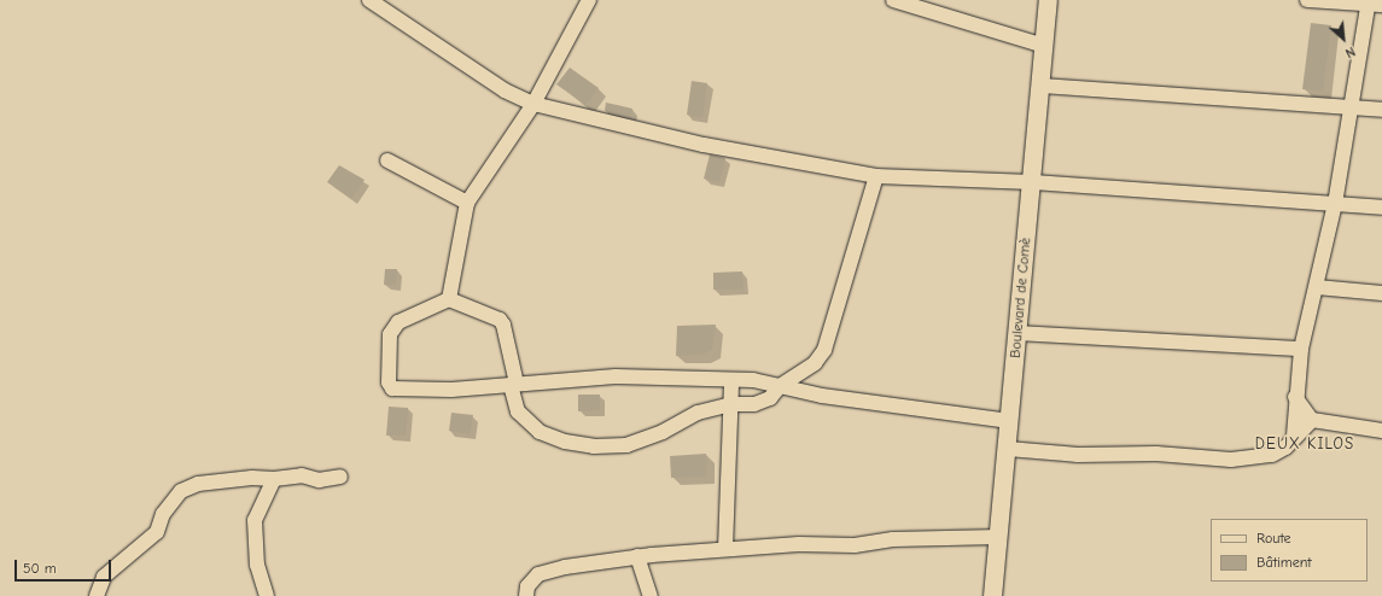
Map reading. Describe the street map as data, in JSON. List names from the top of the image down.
{
  "streets": {
    "main road": ["Boulevard de Comè"]
  },
  "districts": ["DEUX KILOS"],
  "legend": ["Route", "Bâtiment"],
  "scale_bar": "50 m",
  "north": "bottom right"
}
